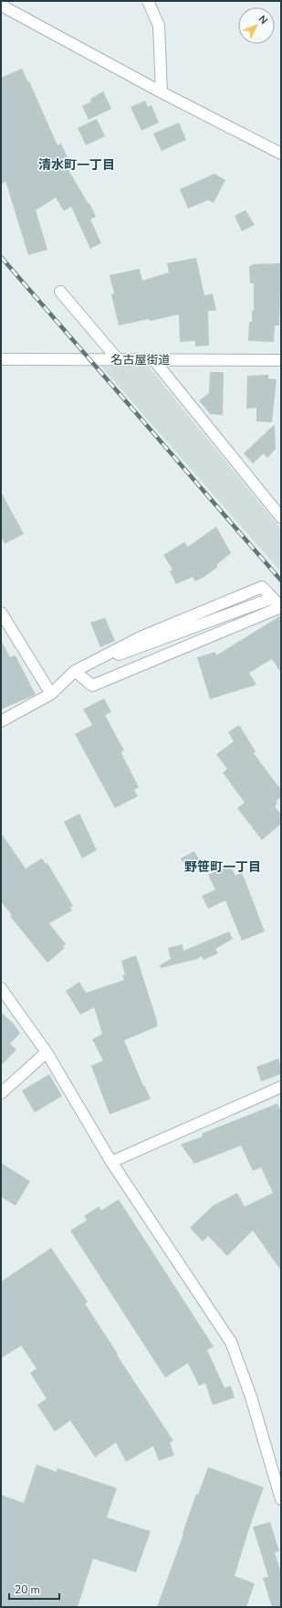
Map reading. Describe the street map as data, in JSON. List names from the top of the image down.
{
  "streets": {
    "street": ["名古屋街道"]
  },
  "districts": ["清水町一丁目", "野笹町一丁目"],
  "scale_bar": "20 m",
  "north": "top right"
}
